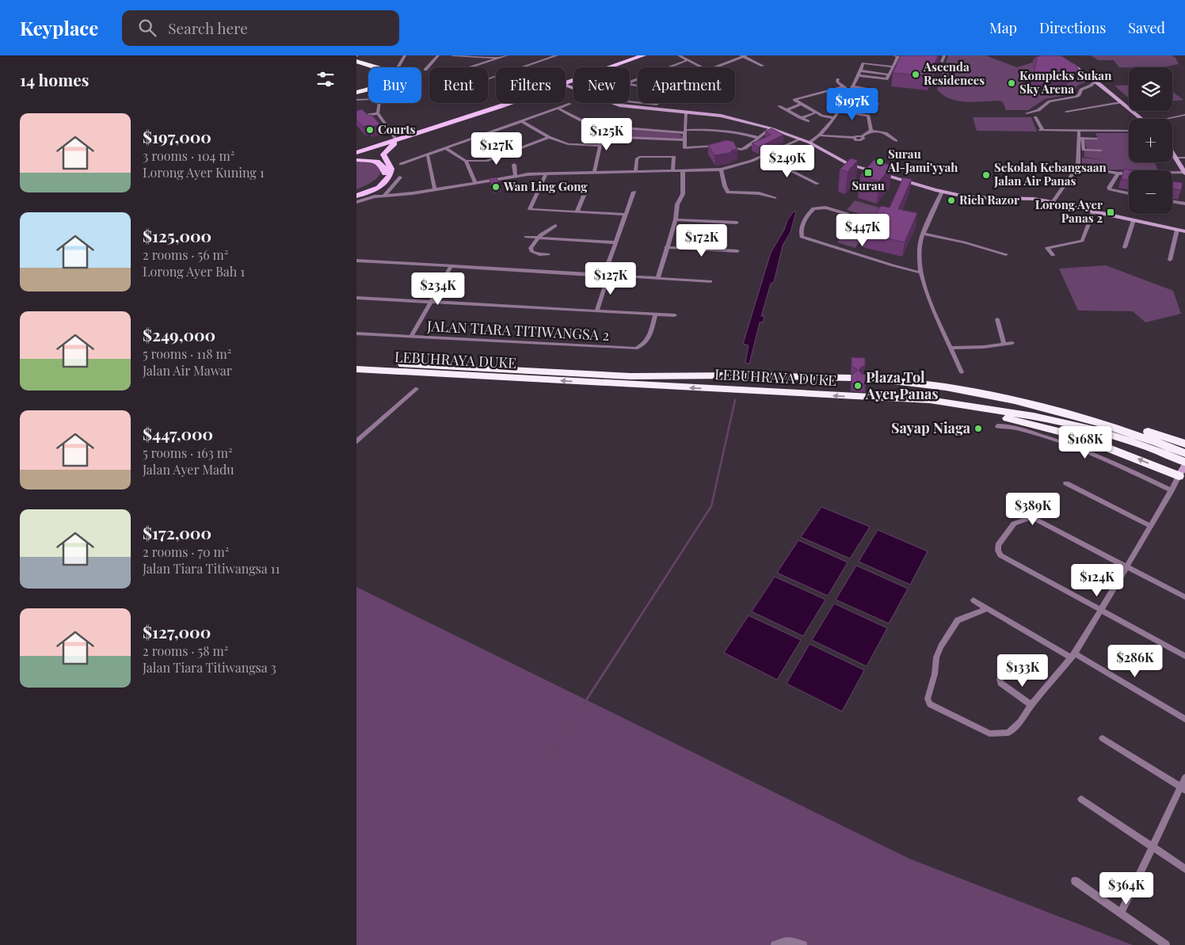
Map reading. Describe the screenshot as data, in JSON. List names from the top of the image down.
{
  "streets": {
    "highway": ["LEBUHRAYA DUKE"],
    "street": ["JALAN TIARA TITIWANGSA 2"]
  },
  "places": {
    "other": [
      "Ascenda Residences",
      "Kompleks Sukan Sky Arena",
      "Courts",
      "Surau Al-Jami'yyah",
      "Sekolah Kebangsaan Jalan Air Panas",
      "Wan Ling Gong",
      "Rich Razor",
      "Plaza Tol Ayer Panas",
      "Sayap Niaga"
    ],
    "transit": ["Surau", "Lorong Ayer Panas 2"]
  },
  "page": {
    "header": "Keyplace",
    "search": "Search here",
    "nav": ["Map", "Directions", "Saved"],
    "heading": "14 homes",
    "map_buttons": ["+", "−"],
    "chip": [
      "Buy",
      "Rent",
      "Filters",
      "New",
      "Apartment"
    ],
    "price": [
      "$197K",
      "$125K",
      "$127K",
      "$249K",
      "$447K",
      "$172K",
      "$127K",
      "$234K",
      "$168K",
      "$389K",
      "$124K",
      "$286K",
      "$133K",
      "$364K"
    ],
    "list": [
      {
        "name": "$197,000",
        "note": "3 rooms · 104 m² · Lorong Ayer Kuning 1"
      },
      {
        "name": "$125,000",
        "note": "2 rooms · 56 m² · Lorong Ayer Bah 1"
      },
      {
        "name": "$249,000",
        "note": "5 rooms · 118 m² · Jalan Air Mawar"
      },
      {
        "name": "$447,000",
        "note": "5 rooms · 163 m² · Jalan Ayer Madu"
      },
      {
        "name": "$172,000",
        "note": "2 rooms · 70 m² · Jalan Tiara Titiwangsa 11"
      },
      {
        "name": "$127,000",
        "note": "2 rooms · 58 m² · Jalan Tiara Titiwangsa 3"
      }
    ]
  }
}
